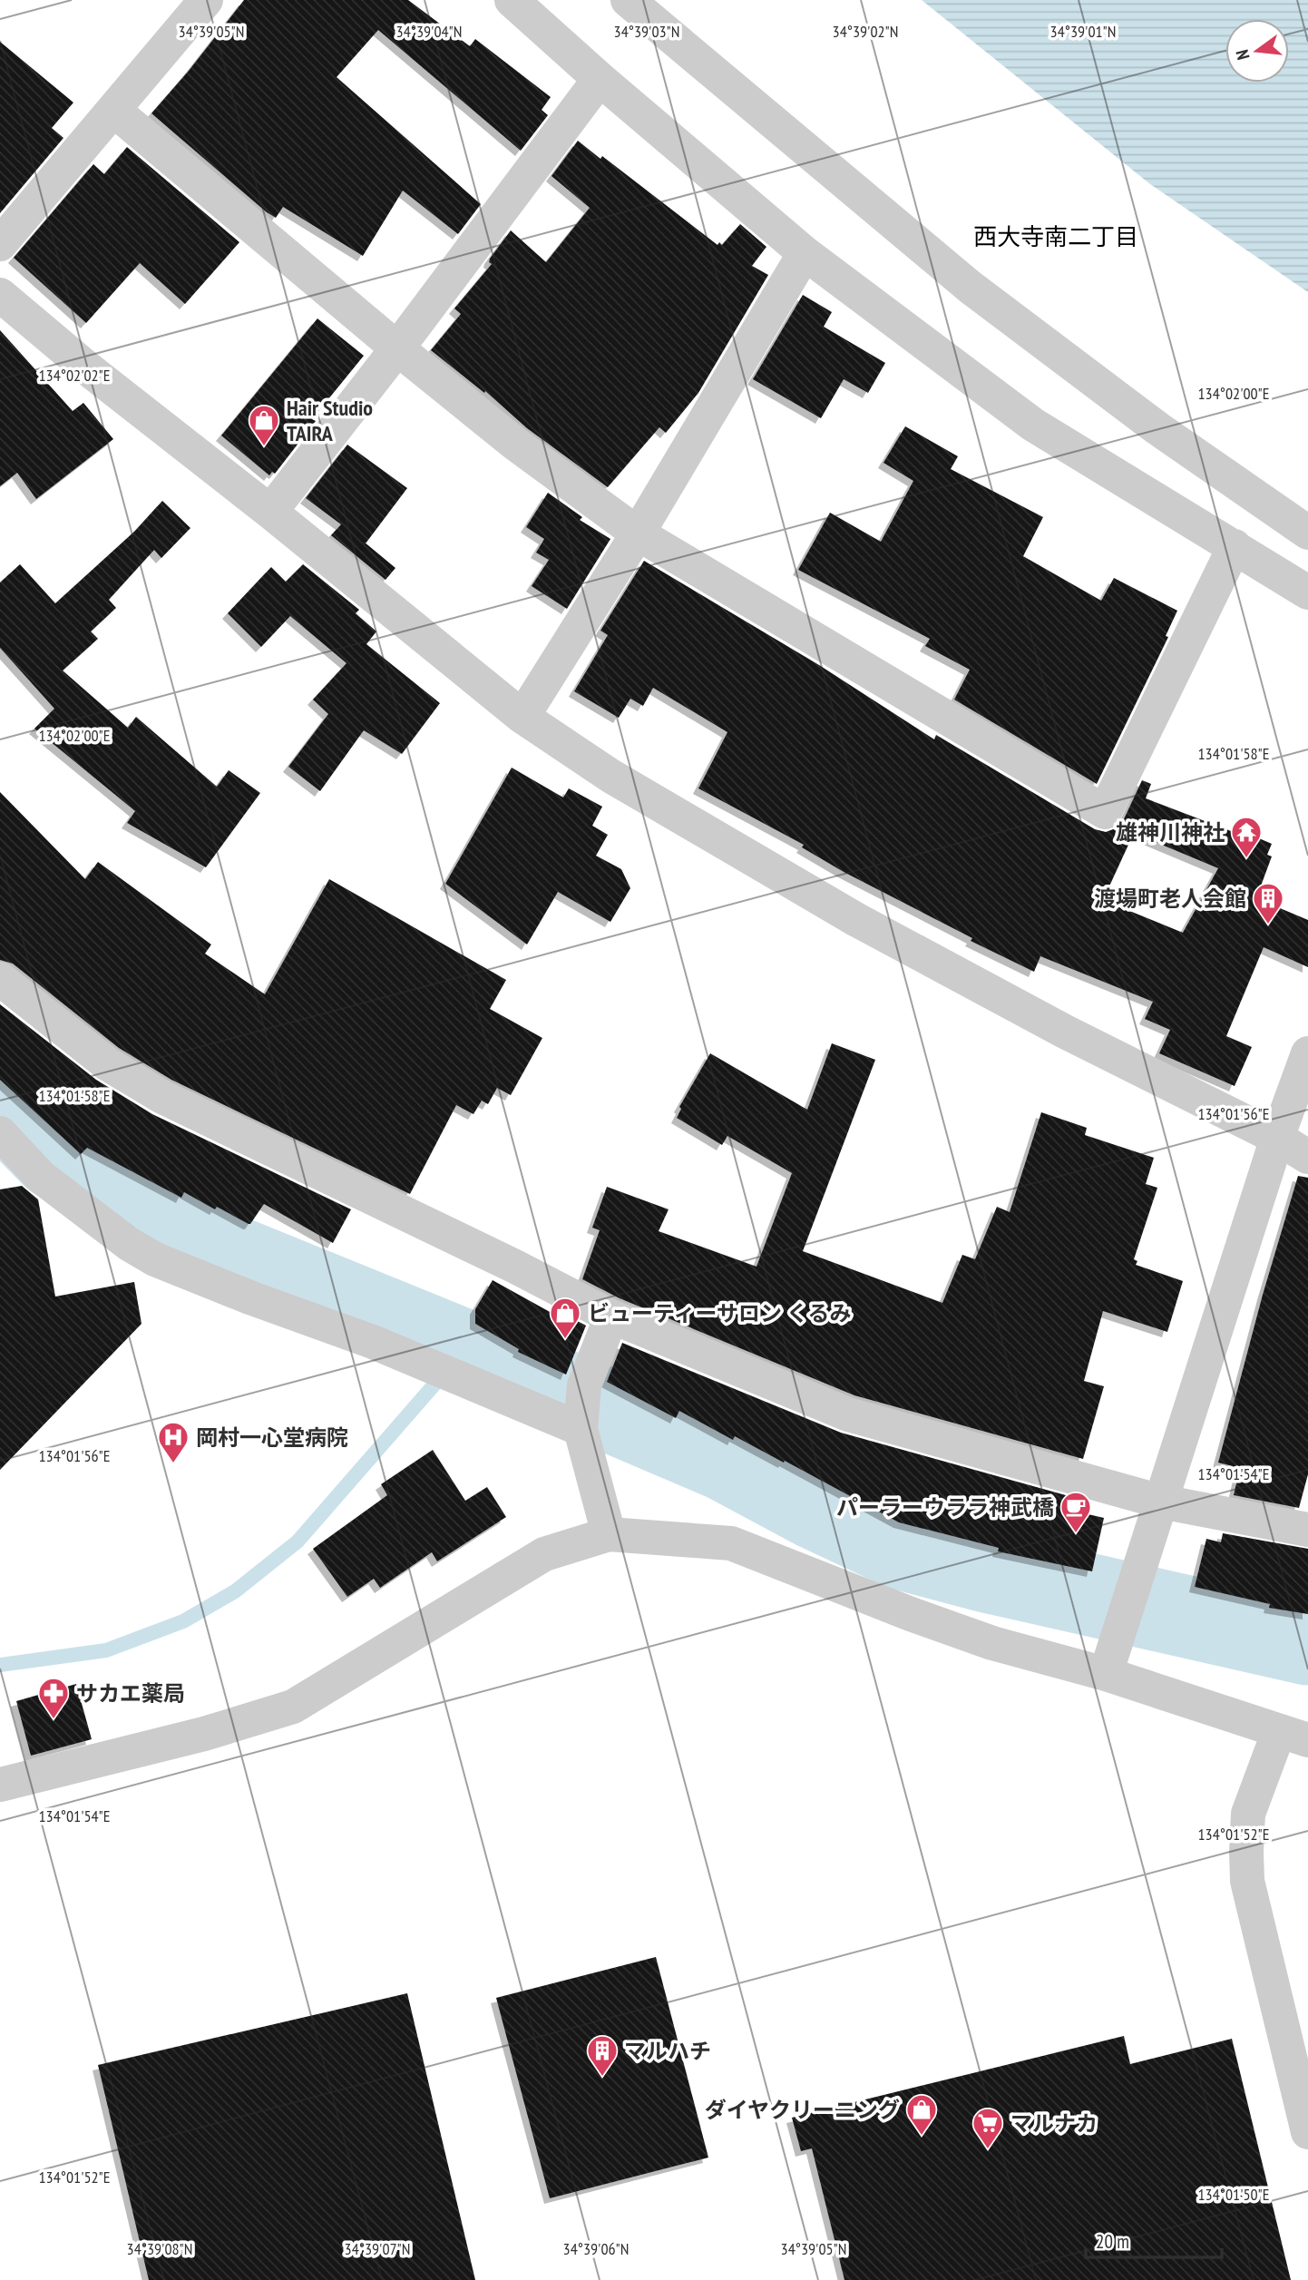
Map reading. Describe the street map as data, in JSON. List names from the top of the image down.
{
  "districts": ["西大寺南二丁目"],
  "places": {
    "shop": ["Hair Studio TAIRA", "ビューティーサロン くるみ", "ダイヤクリーニング"],
    "temple": ["雄神川神社"],
    "building": ["渡場町老人会館", "マルハチ"],
    "hospital": ["岡村一心堂病院"],
    "cafe": ["パーラーウララ神武橋"],
    "pharmacy": ["サカエ薬局"],
    "supermarket": ["マルナカ"]
  },
  "scale_bar": "20 m",
  "north": "left",
  "coordinates": [
    "34°39'05\"N",
    "34°39'04\"N",
    "34°39'03\"N",
    "34°39'01\"N",
    "34°39'02\"N",
    "134°02'02\"E",
    "134°02'00\"E",
    "134°01'58\"E",
    "134°01'56\"E",
    "134°01'54\"E",
    "134°01'52\"E",
    "134°01'50\"E",
    "34°39'08\"N",
    "34°39'07\"N",
    "34°39'06\"N"
  ]
}
